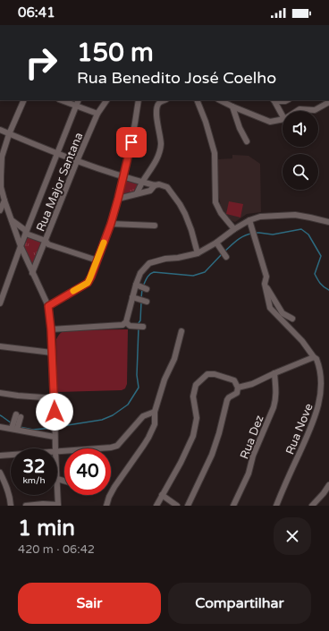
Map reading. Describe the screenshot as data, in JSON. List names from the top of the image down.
{
  "streets": {
    "street": ["Rua Major Santana", "Rua Nove", "Rua Dez"]
  },
  "page": {
    "status": "06:41",
    "turn": ["150 m", "Rua Benedito José Coelho"],
    "speed": "32 km/h",
    "limit": "40",
    "heading": ["1 min", "420 m · 06:42"],
    "buttons": ["Sair", "Compartilhar"]
  }
}
